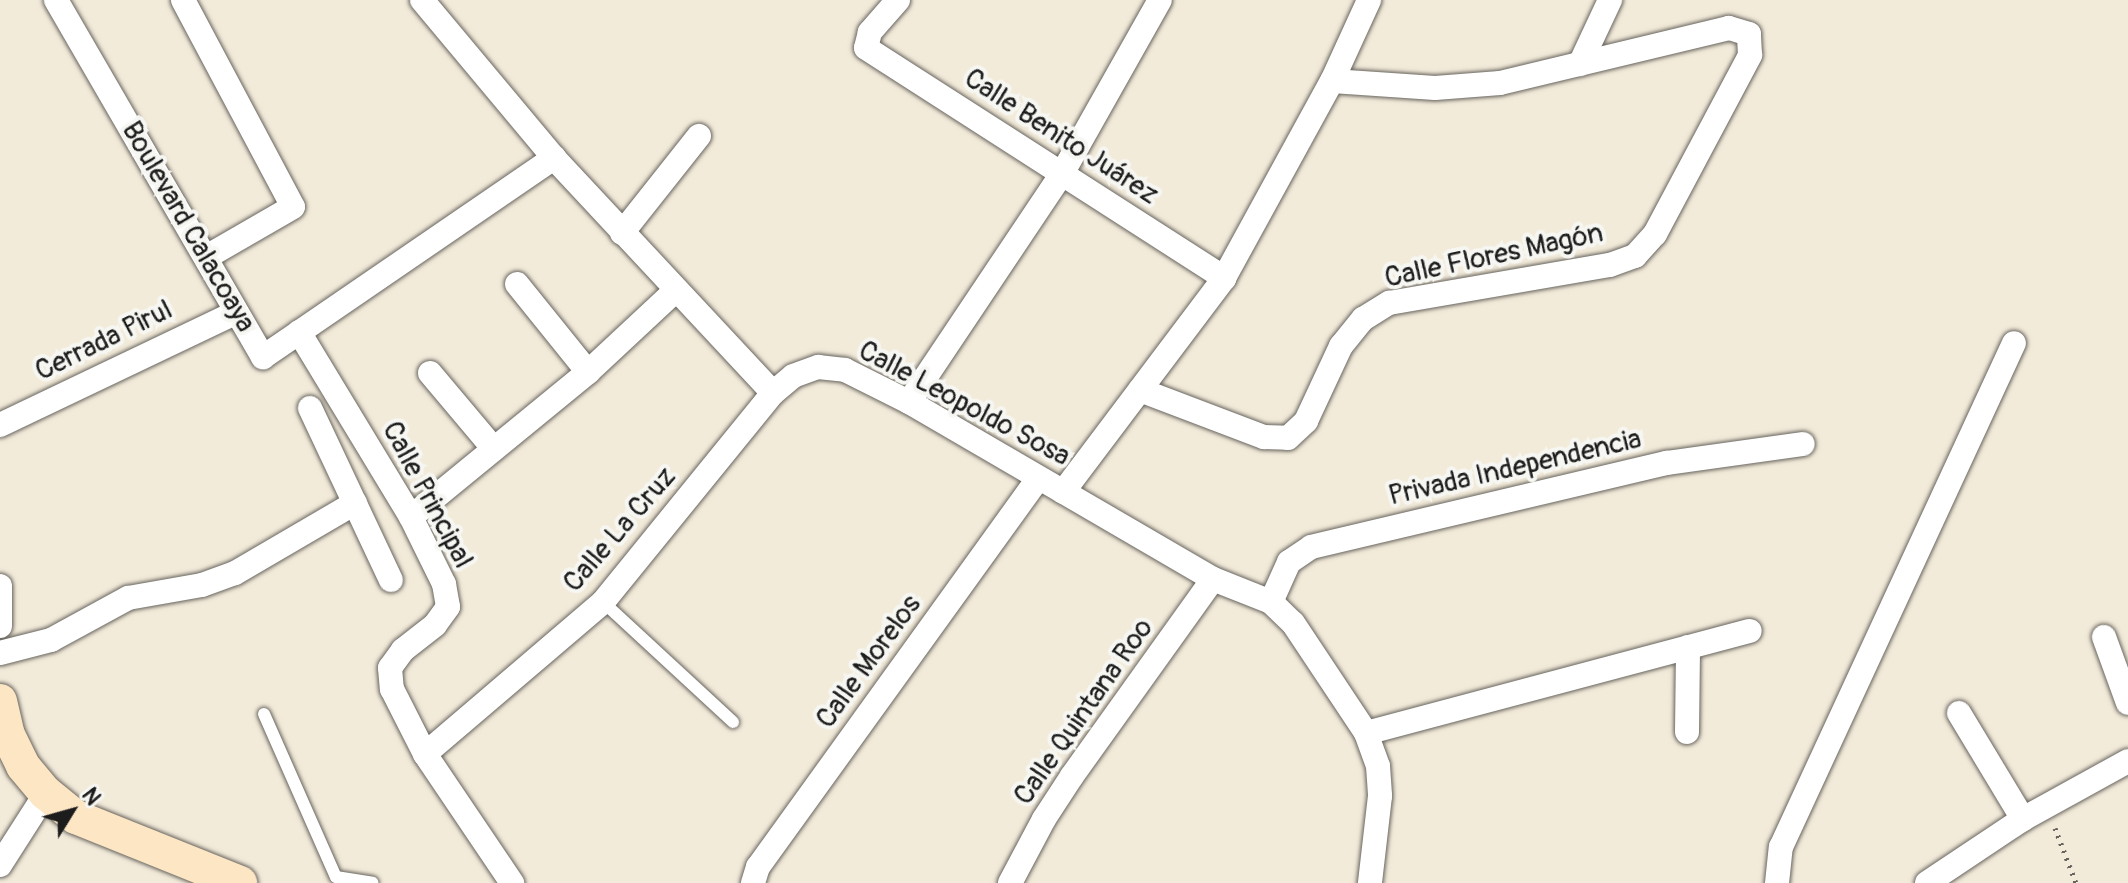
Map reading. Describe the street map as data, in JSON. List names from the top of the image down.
{
  "streets": {
    "street": [
      "Calle Benito Juárez",
      "Boulevard Calacoaya",
      "Calle Flores Magón",
      "Cerrada Pirul",
      "Calle Leopoldo Sosa",
      "Privada Independencia",
      "Calle Principal",
      "Calle La Cruz",
      "Calle Morelos",
      "Calle Quintana Roo"
    ]
  },
  "crossings": [
    ["Boulevard Calacoaya", "Cerrada Pirul"],
    ["Boulevard Calacoaya", "Calle Principal"],
    ["Calle Leopoldo Sosa", "Privada Independencia"],
    ["Calle Leopoldo Sosa", "Calle La Cruz"],
    ["Calle Leopoldo Sosa", "Calle Morelos"],
    ["Calle Leopoldo Sosa", "Calle Quintana Roo"],
    ["Calle Principal", "Calle La Cruz"]
  ],
  "north": "top right"
}
